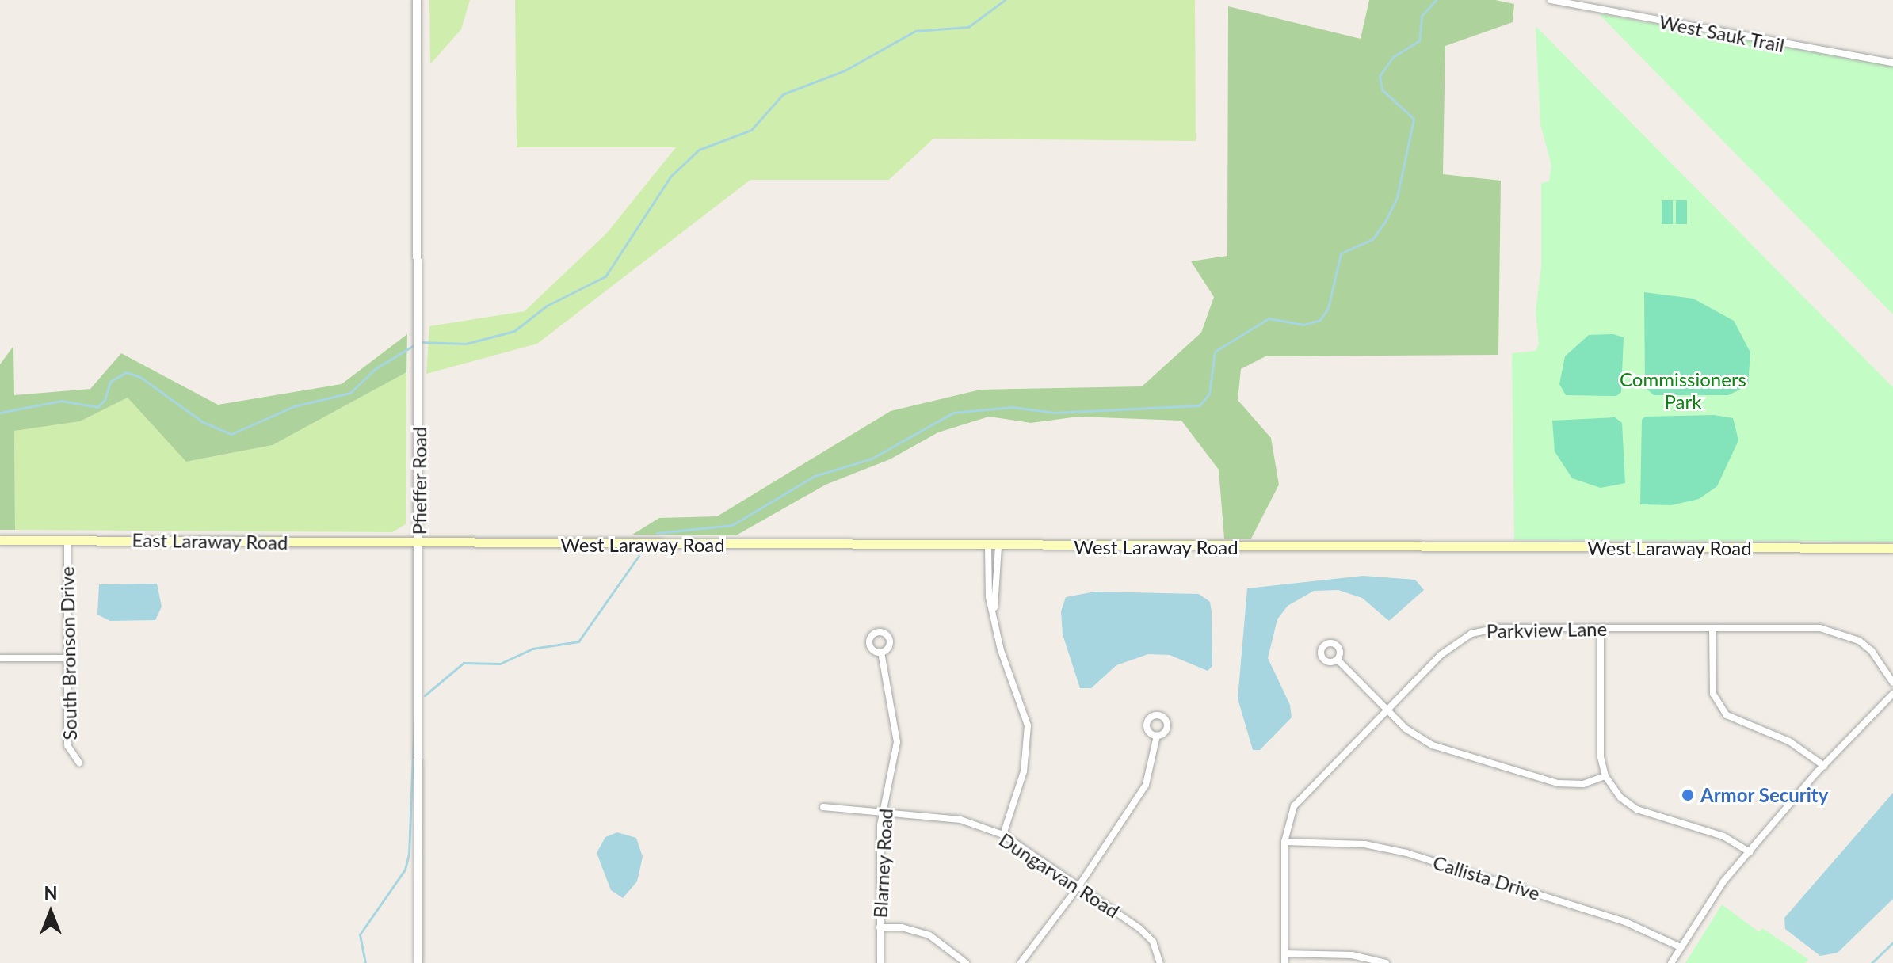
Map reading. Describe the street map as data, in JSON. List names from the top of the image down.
{
  "streets": {
    "main road": ["East Laraway Road", "West Laraway Road"],
    "street": [
      "West Sauk Trail",
      "Pfieffer Road",
      "Parkview Lane",
      "South Bronson Drive",
      "Blarney Road",
      "Dungarvan Road",
      "Callista Drive"
    ]
  },
  "crossings": [
    ["Pfieffer Road", "East Laraway Road"],
    ["Pfieffer Road", "West Laraway Road"],
    ["East Laraway Road", "West Laraway Road"],
    ["East Laraway Road", "South Bronson Drive"],
    ["Parkview Lane", "Callista Drive"],
    ["Blarney Road", "Dungarvan Road"]
  ],
  "parks": ["Commissioners Park"],
  "places": ["Armor Security"],
  "north": "top"
}
